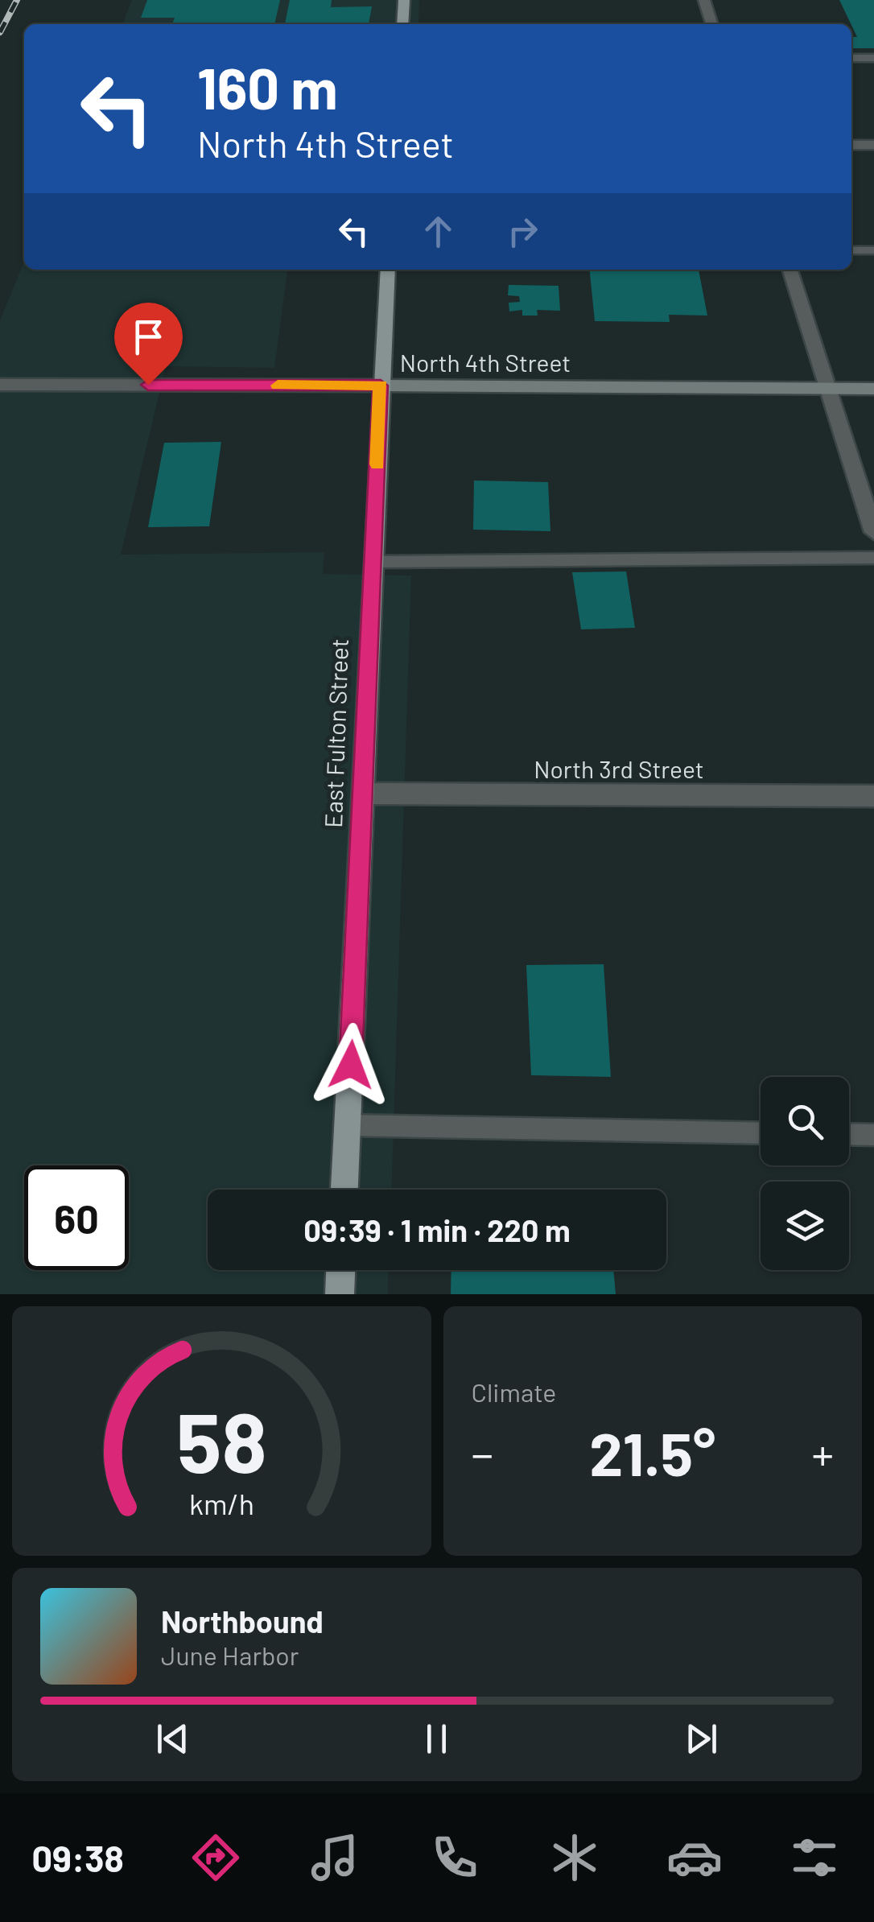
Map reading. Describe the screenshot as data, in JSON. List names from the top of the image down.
{
  "streets": {
    "main road": ["North 4th Street", "East Fulton Street"],
    "street": ["North 3rd Street"]
  },
  "crossings": [
    ["North 4th Street", "East Fulton Street"],
    ["East Fulton Street", "North 3rd Street"]
  ],
  "page": {
    "turn": ["160 m", "North 4th Street"],
    "limit": "60",
    "trip": "09:39 · 1 min · 220 m",
    "tile": "Climate",
    "heat": ["−", "21.5°", "+"],
    "song": ["Northbound", "June Harbor"],
    "tabs": "09:38",
    "gauge": ["58", "km/h"]
  }
}
